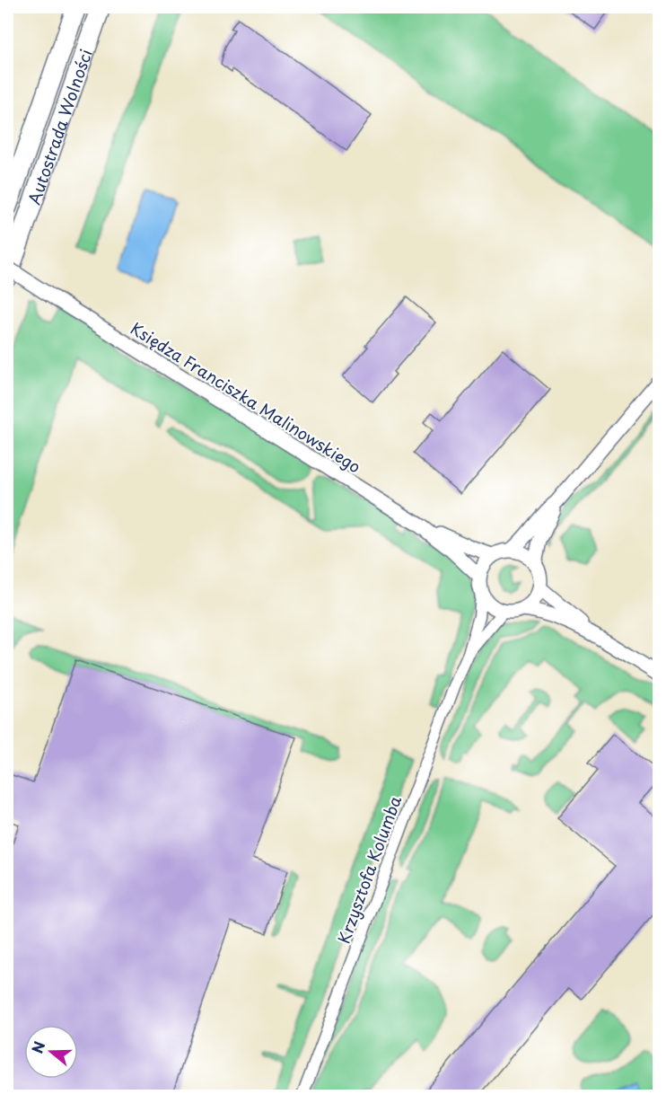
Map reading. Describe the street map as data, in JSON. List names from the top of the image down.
{
  "streets": {
    "highway": ["Autostrada Wolności"],
    "street": ["Księdza Franciszka Malinowskiego", "Krzysztofa Kolumba"]
  },
  "crossings": [
    ["Księdza Franciszka Malinowskiego", "Krzysztofa Kolumba"]
  ],
  "north": "left"
}
